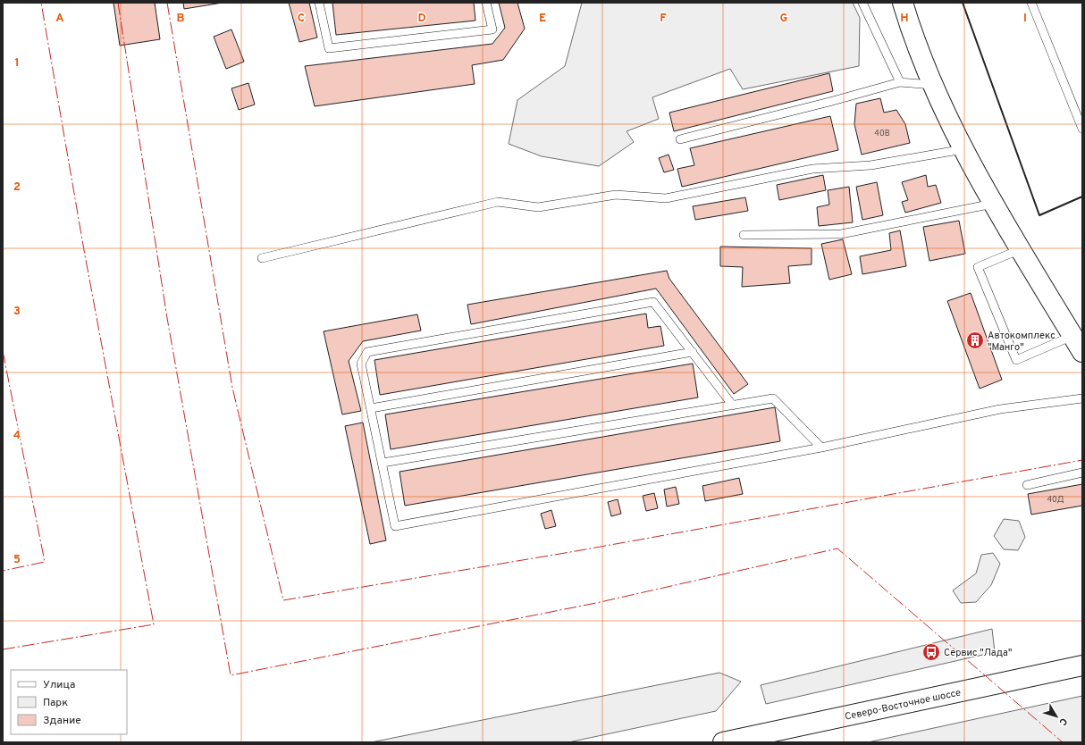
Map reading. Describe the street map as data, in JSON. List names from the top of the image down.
{
  "streets": {
    "street": ["Северо-Восточное шоссе"]
  },
  "places": {
    "building": ["Автокомплекс \"Манго\""],
    "bus stop": ["Сервис \"Лада\""]
  },
  "house_numbers": ["40В", "40Д"],
  "legend": ["Улица", "Парк", "Здание"],
  "north": "bottom right",
  "grid": {
    "columns": [
      "A",
      "B",
      "C",
      "D",
      "E",
      "F",
      "G",
      "H",
      "I"
    ],
    "rows": [
      "1",
      "2",
      "3",
      "4",
      "5"
    ]
  }
}
